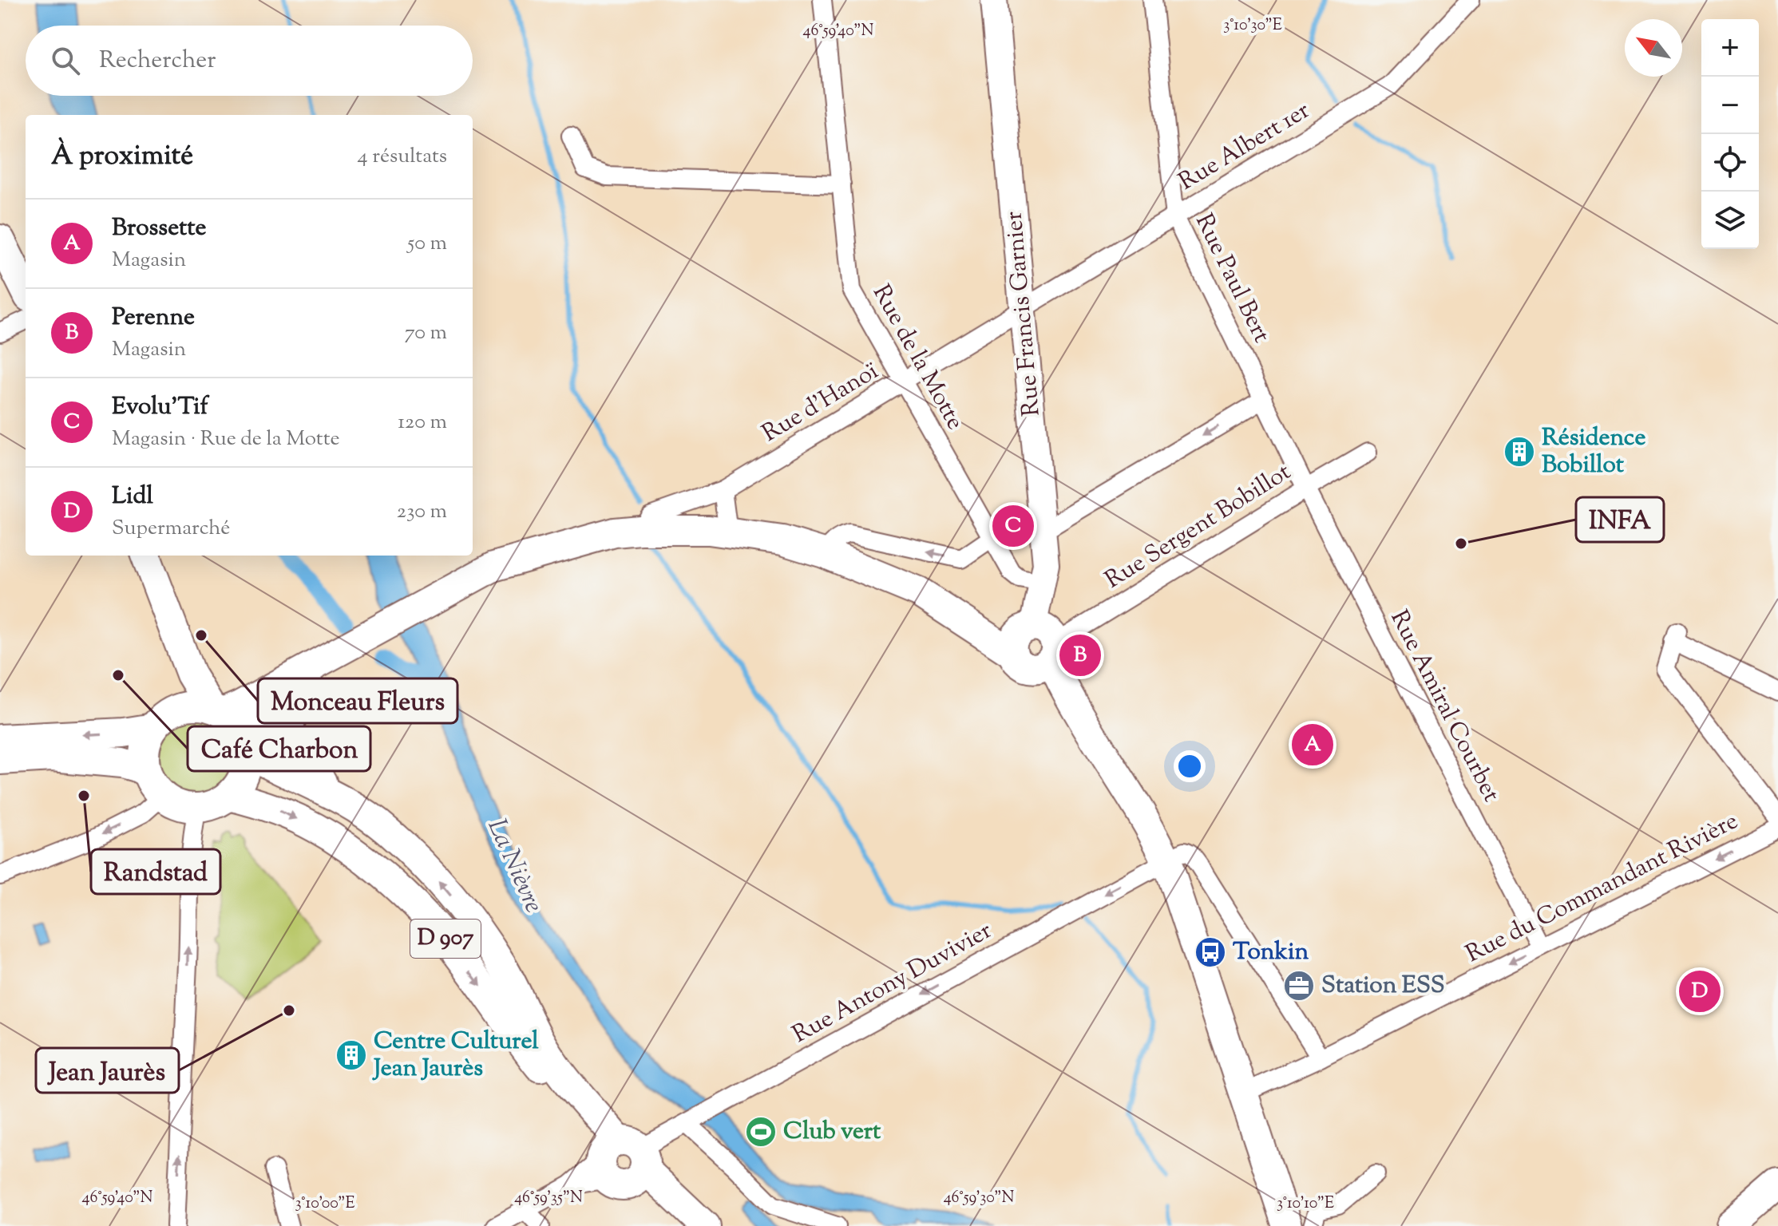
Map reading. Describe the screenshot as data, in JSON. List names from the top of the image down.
{
  "streets": {
    "main road": ["D 907"],
    "street": [
      "Rue Albert 1er",
      "Rue Paul Bert",
      "Rue Francis Garnier",
      "Rue de la Motte",
      "Rue d'Hanoï",
      "Rue Sergent Bobillot",
      "Rue Amiral Courbet",
      "Rue du Commandant Rivière",
      "Rue Antony Duvivier"
    ]
  },
  "crossings": [
    ["Rue Albert 1er", "Rue Paul Bert"],
    ["Rue Albert 1er", "Rue Francis Garnier"],
    ["Rue Albert 1er", "Rue d'Hanoï"],
    ["Rue Paul Bert", "Rue Sergent Bobillot"],
    ["Rue Paul Bert", "Rue Amiral Courbet"],
    ["Rue Francis Garnier", "Rue de la Motte"],
    ["Rue Francis Garnier", "Rue d'Hanoï"],
    ["Rue Francis Garnier", "Rue Sergent Bobillot"],
    ["Rue de la Motte", "Rue d'Hanoï"],
    ["Rue Sergent Bobillot", "Rue Amiral Courbet"],
    ["Rue Amiral Courbet", "Rue du Commandant Rivière"],
    ["D 907", "Rue Antony Duvivier"]
  ],
  "one_way": ["Rue du Commandant Rivière", "Rue Antony Duvivier"],
  "water": ["La Nièvre"],
  "places": {
    "building": ["Résidence Bobillot", "Centre Culturel Jean Jaurès"],
    "other": [
      "INFA",
      "Monceau Fleurs",
      "Café Charbon",
      "Randstad",
      "Jean Jaurès"
    ],
    "bus stop": ["Tonkin"],
    "office": ["Station ESS"],
    "sports": ["Club vert"]
  },
  "north": "top left",
  "page": {
    "map_buttons": ["+", "−"],
    "search": "Rechercher",
    "heading": ["À proximité", "4 résultats"],
    "list": [
      {
        "mark": "A",
        "name": "Brossette",
        "note": "Magasin",
        "value": "50 m"
      },
      {
        "mark": "B",
        "name": "Perenne",
        "note": "Magasin",
        "value": "70 m"
      },
      {
        "mark": "C",
        "name": "Evolu'Tif",
        "note": "Magasin · Rue de la Motte",
        "value": "120 m"
      },
      {
        "mark": "D",
        "name": "Lidl",
        "note": "Supermarché",
        "value": "230 m"
      }
    ],
    "pins": [
      "C",
      "B",
      "A",
      "D"
    ]
  },
  "coordinates": [
    "3°10'30\"E",
    "46°59'40\"N",
    "46°59'35\"N",
    "46°59'30\"N",
    "3°10'00\"E",
    "3°10'10\"E"
  ]
}
